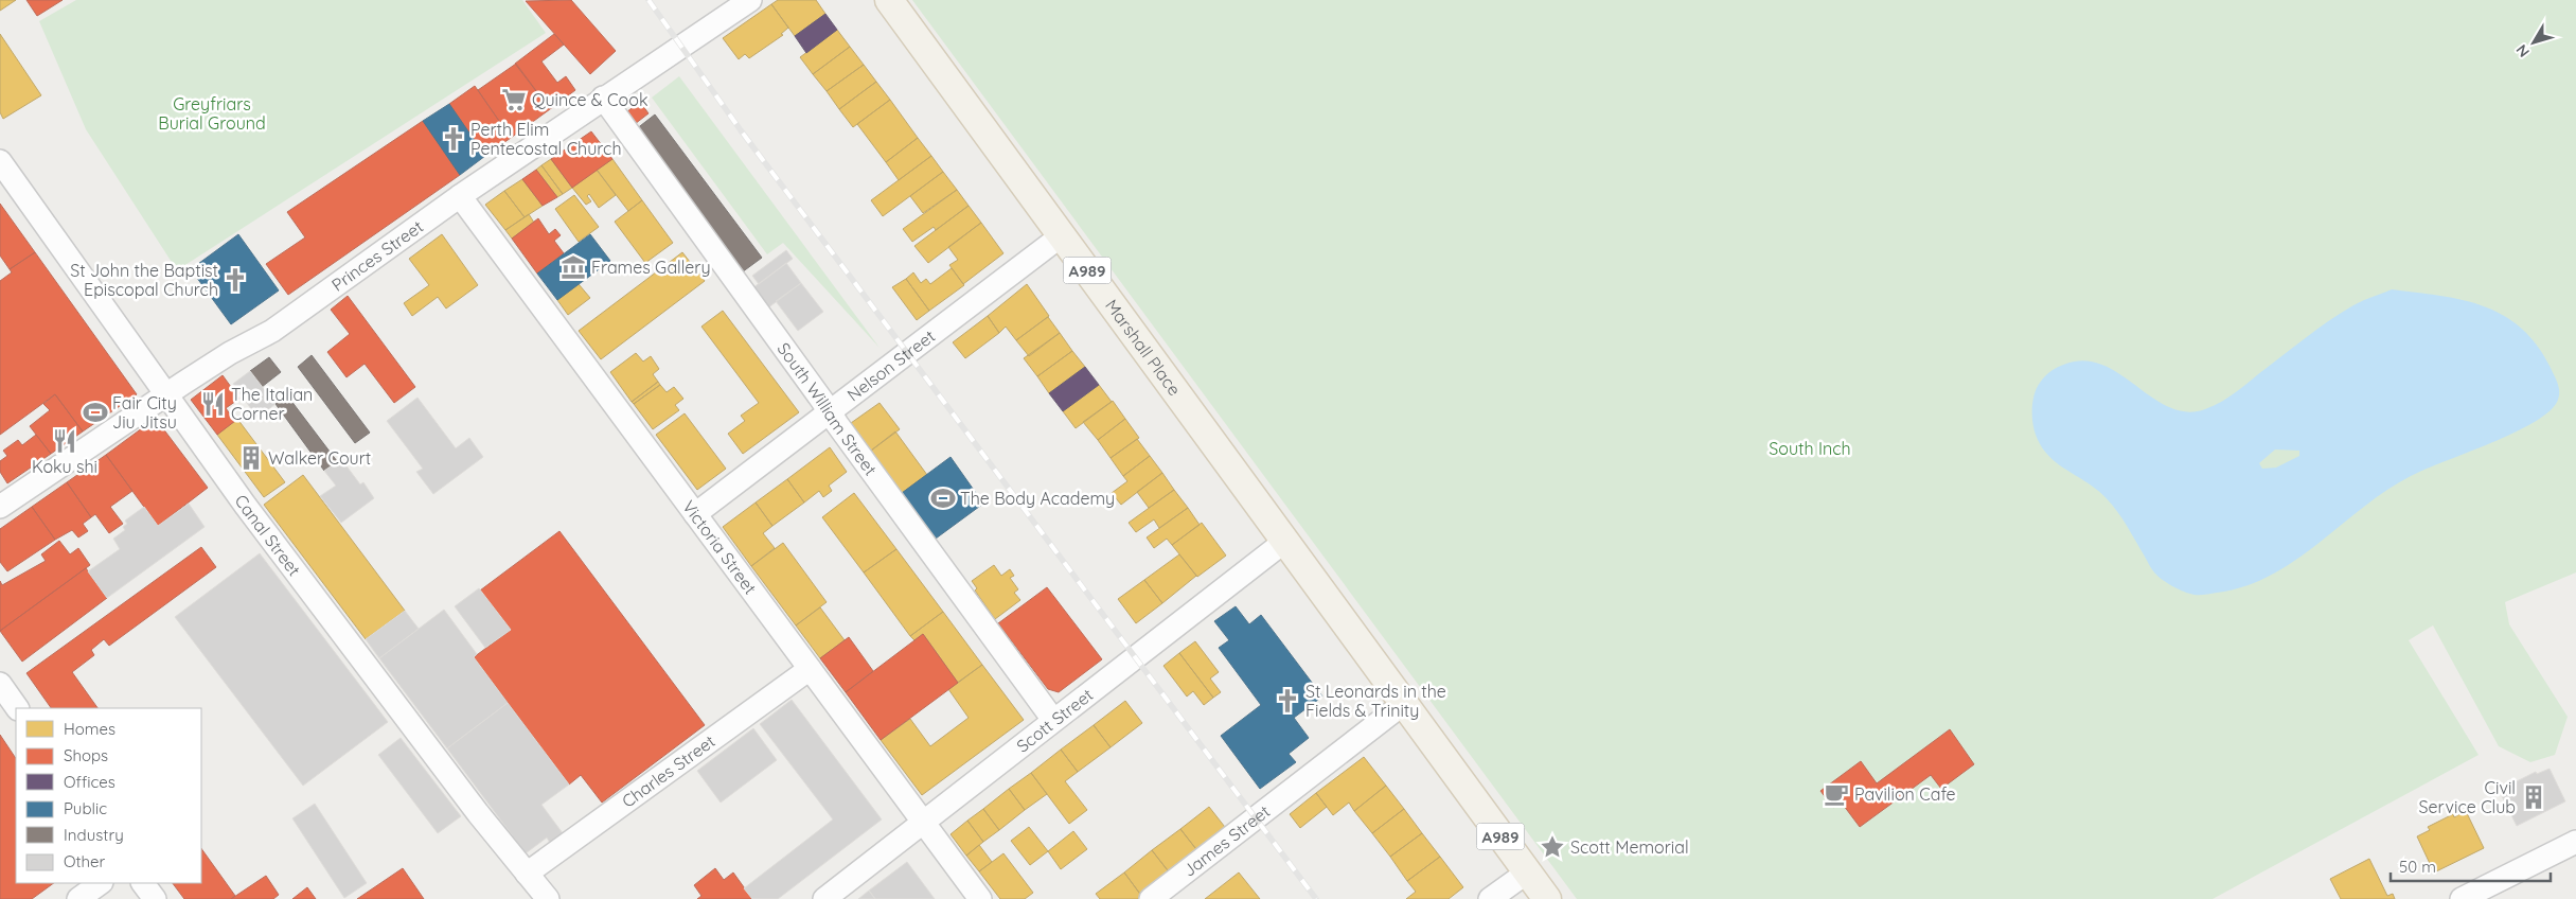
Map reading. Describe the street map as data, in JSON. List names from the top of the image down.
{
  "streets": {
    "main road": ["A989", "Marshall Place"],
    "street": [
      "Princes Street",
      "Nelson Street",
      "South William Street",
      "Canal Street",
      "Victoria Street",
      "Scott Street",
      "Charles Street",
      "James Street"
    ]
  },
  "crossings": [
    ["Princes Street", "South William Street"],
    ["Princes Street", "Canal Street"],
    ["Princes Street", "Victoria Street"],
    ["A989", "Marshall Place"],
    ["A989", "Scott Street"],
    ["A989", "James Street"],
    ["Marshall Place", "Nelson Street"],
    ["Marshall Place", "Scott Street"],
    ["Nelson Street", "South William Street"],
    ["Nelson Street", "Victoria Street"],
    ["South William Street", "Scott Street"],
    ["Canal Street", "Charles Street"],
    ["Victoria Street", "Scott Street"],
    ["Victoria Street", "Charles Street"]
  ],
  "parks": ["Greyfriars Burial Ground", "South Inch"],
  "places": {
    "supermarket": ["Quince & Cook"],
    "church": ["Perth Elim Pentecostal Church", "St John the Baptist Episcopal Church", "St Leonards in the Fields & Trinity"],
    "museum": ["Frames Gallery"],
    "restaurant": ["The Italian Corner", "Koku shi"],
    "sports": ["Fair City Jiu Jitsu", "The Body Academy"],
    "building": ["Walker Court", "Civil Service Club"],
    "cafe": ["Pavilion Cafe"],
    "place": ["Scott Memorial"]
  },
  "legend": [
    "Homes",
    "Shops",
    "Offices",
    "Public",
    "Industry",
    "Other"
  ],
  "scale_bar": "50 m",
  "north": "bottom left"
}
